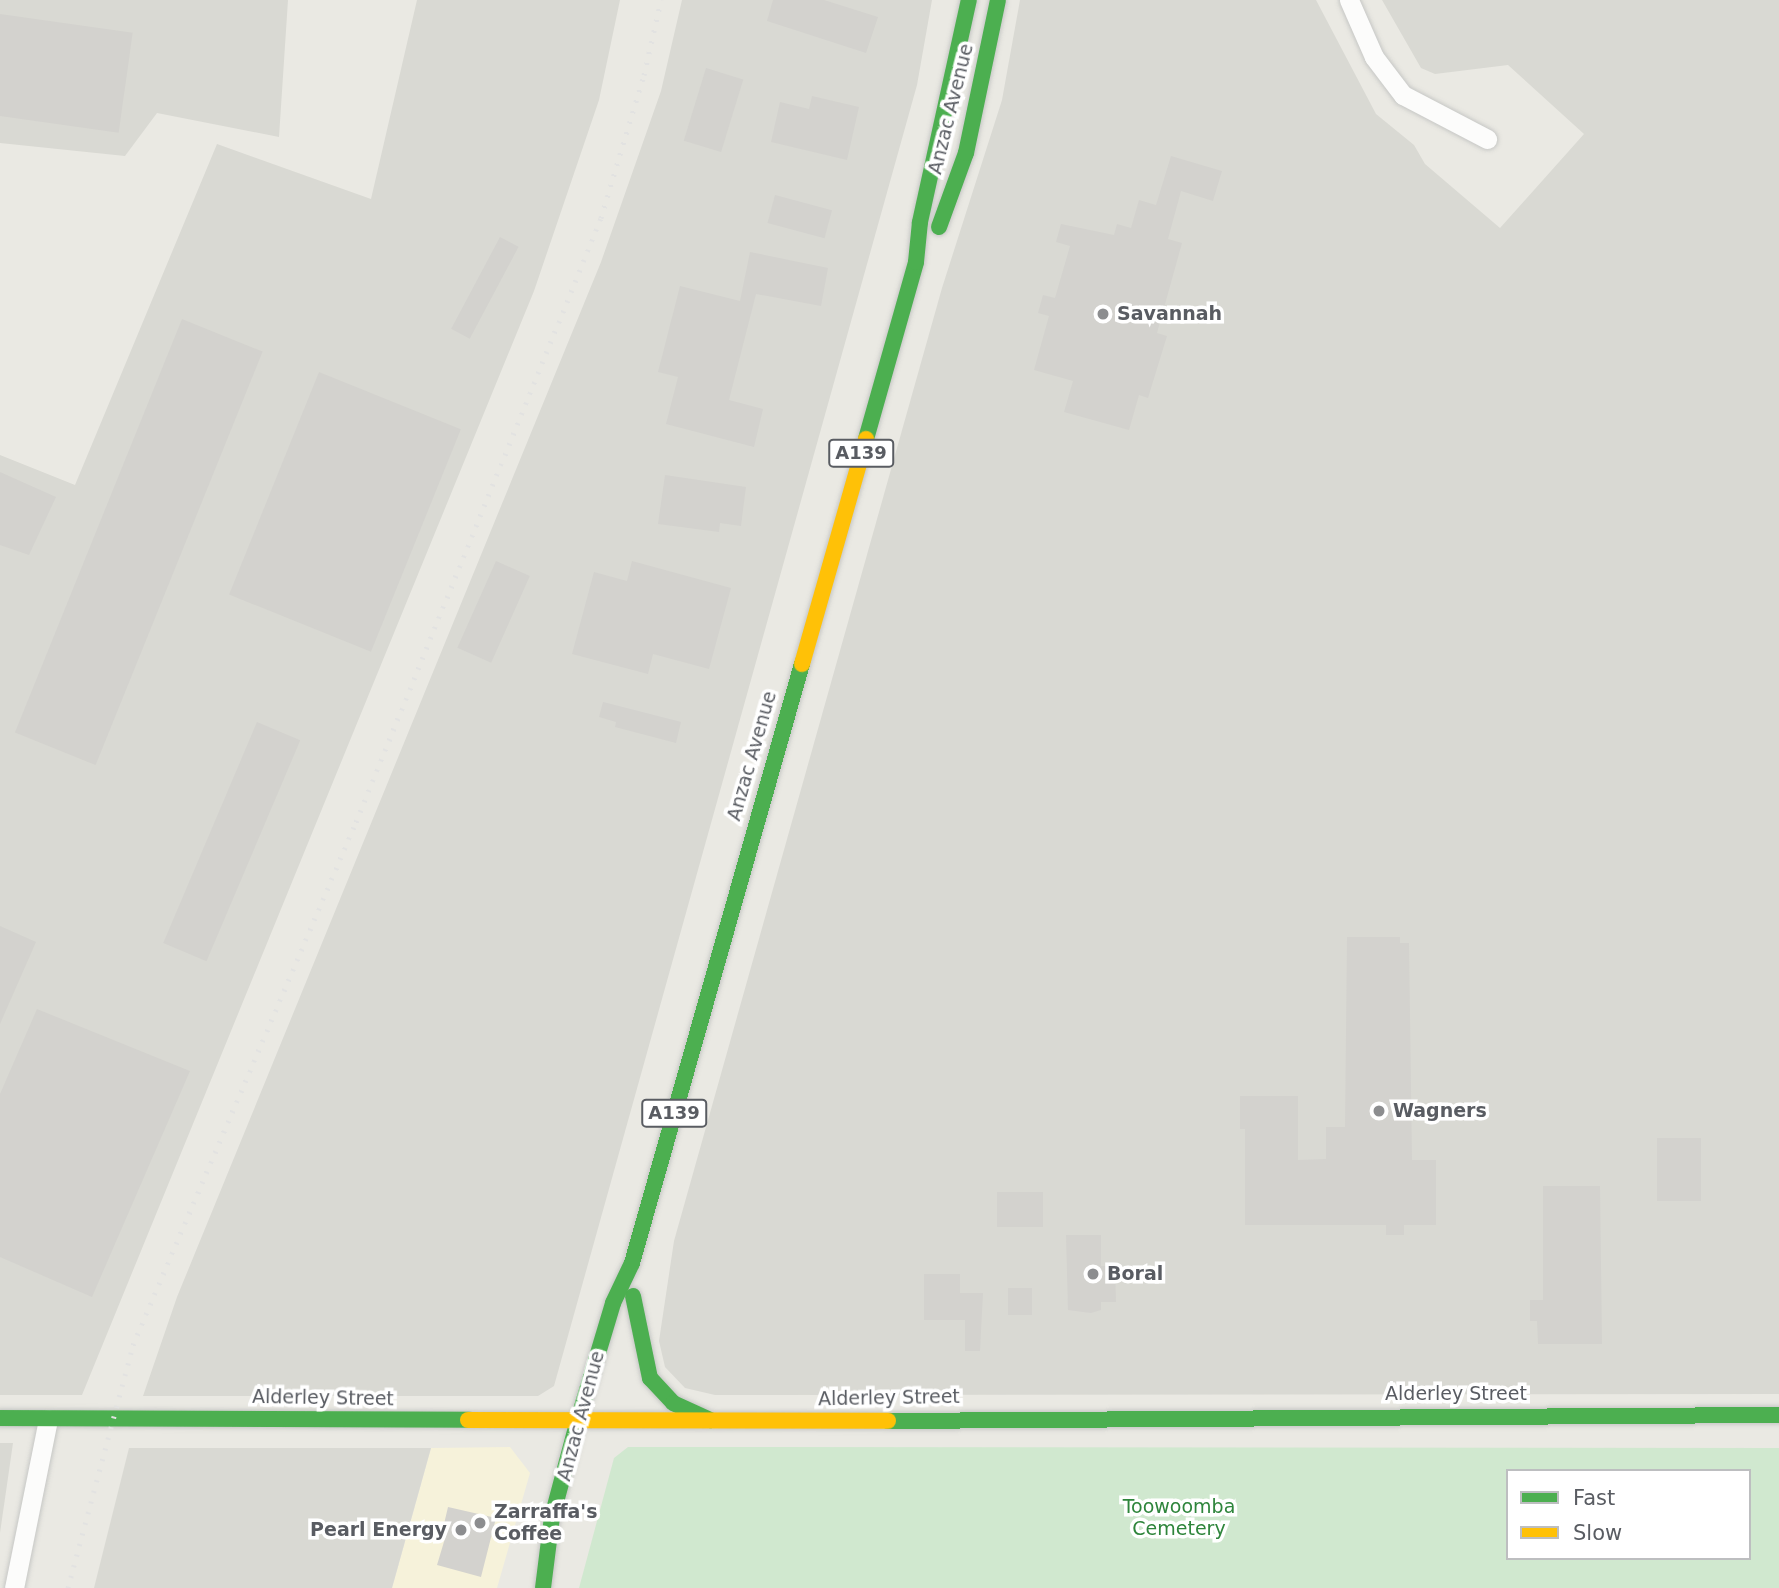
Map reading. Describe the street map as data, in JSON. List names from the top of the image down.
{
  "streets": {
    "main road": ["Anzac Avenue", "A139", "Alderley Street"]
  },
  "crossings": [
    ["Anzac Avenue", "Alderley Street"]
  ],
  "parks": ["Toowoomba Cemetery"],
  "places": [
    "Savannah",
    "Wagners",
    "Boral",
    "Zarraffa's Coffee",
    "Pearl Energy"
  ],
  "legend": ["Fast", "Slow"]
}
